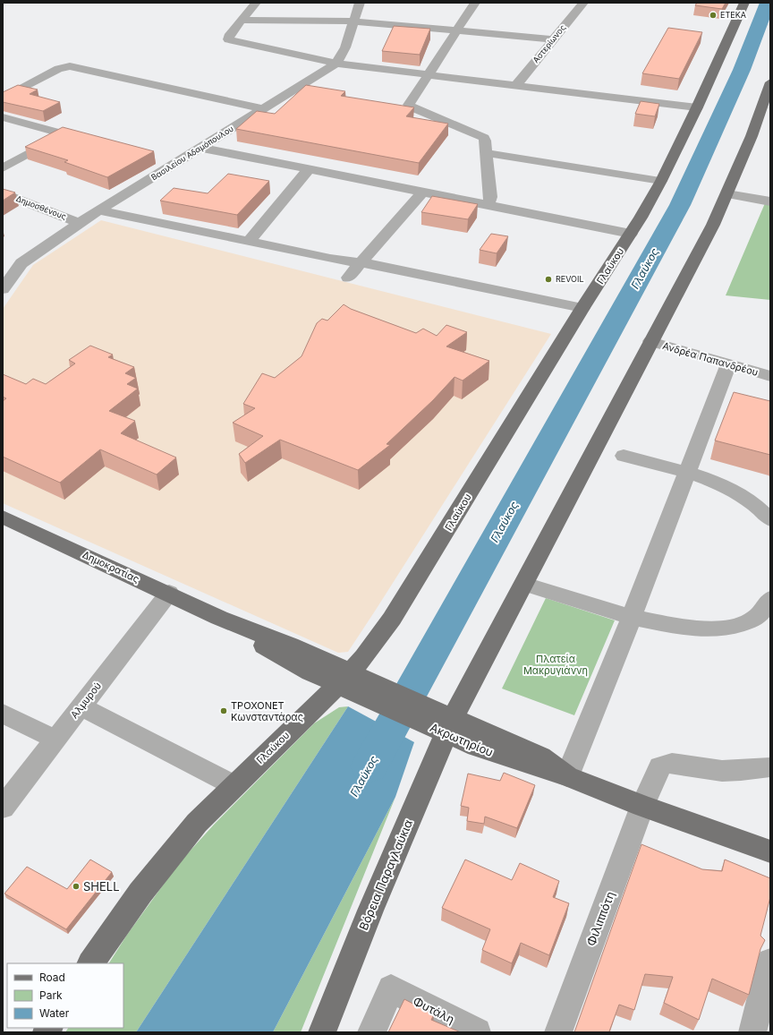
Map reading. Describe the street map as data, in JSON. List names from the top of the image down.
{
  "streets": {
    "main road": [
      "Γλαύκου",
      "Δημοκρατίας",
      "Ακρωτηρίου",
      "Βόρεια Παραγλαύκια"
    ],
    "street": [
      "Αστερίωνος",
      "Βασιλείου Αδαμόπουλου",
      "Δημοσθένους",
      "Ανδρέα Παπανδρέου",
      "Αλμυρού",
      "Φιλιππότη",
      "Φυτάλη"
    ]
  },
  "crossings": [
    ["Βασιλείου Αδαμόπουλου", "Δημοσθένους"],
    ["Γλαύκου", "Δημοκρατίας"],
    ["Γλαύκου", "Ακρωτηρίου"],
    ["Δημοκρατίας", "Αλμυρού"],
    ["Δημοκρατίας", "Ακρωτηρίου"],
    ["Ακρωτηρίου", "Βόρεια Παραγλαύκια"],
    ["Ακρωτηρίου", "Φιλιππότη"]
  ],
  "water": ["Γλαύκος"],
  "parks": ["Πλατεία Μακρυγιάννη"],
  "places": [
    "ΕΤΕΚΑ",
    "REVOIL",
    "ΤΡΟΧΟΝΕΤ Κωνσταντάρας",
    "SHELL"
  ],
  "legend": ["Road", "Park", "Water"]
}
